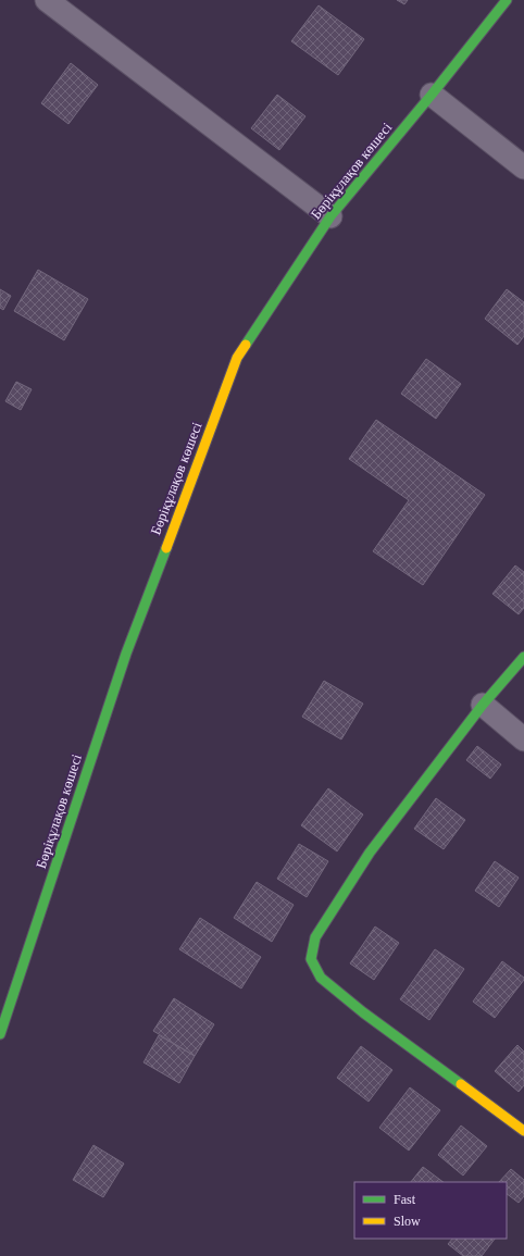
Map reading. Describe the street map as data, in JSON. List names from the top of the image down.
{
  "streets": {
    "street": ["Бөріқұлақов көшесі"]
  },
  "legend": ["Fast", "Slow"]
}
